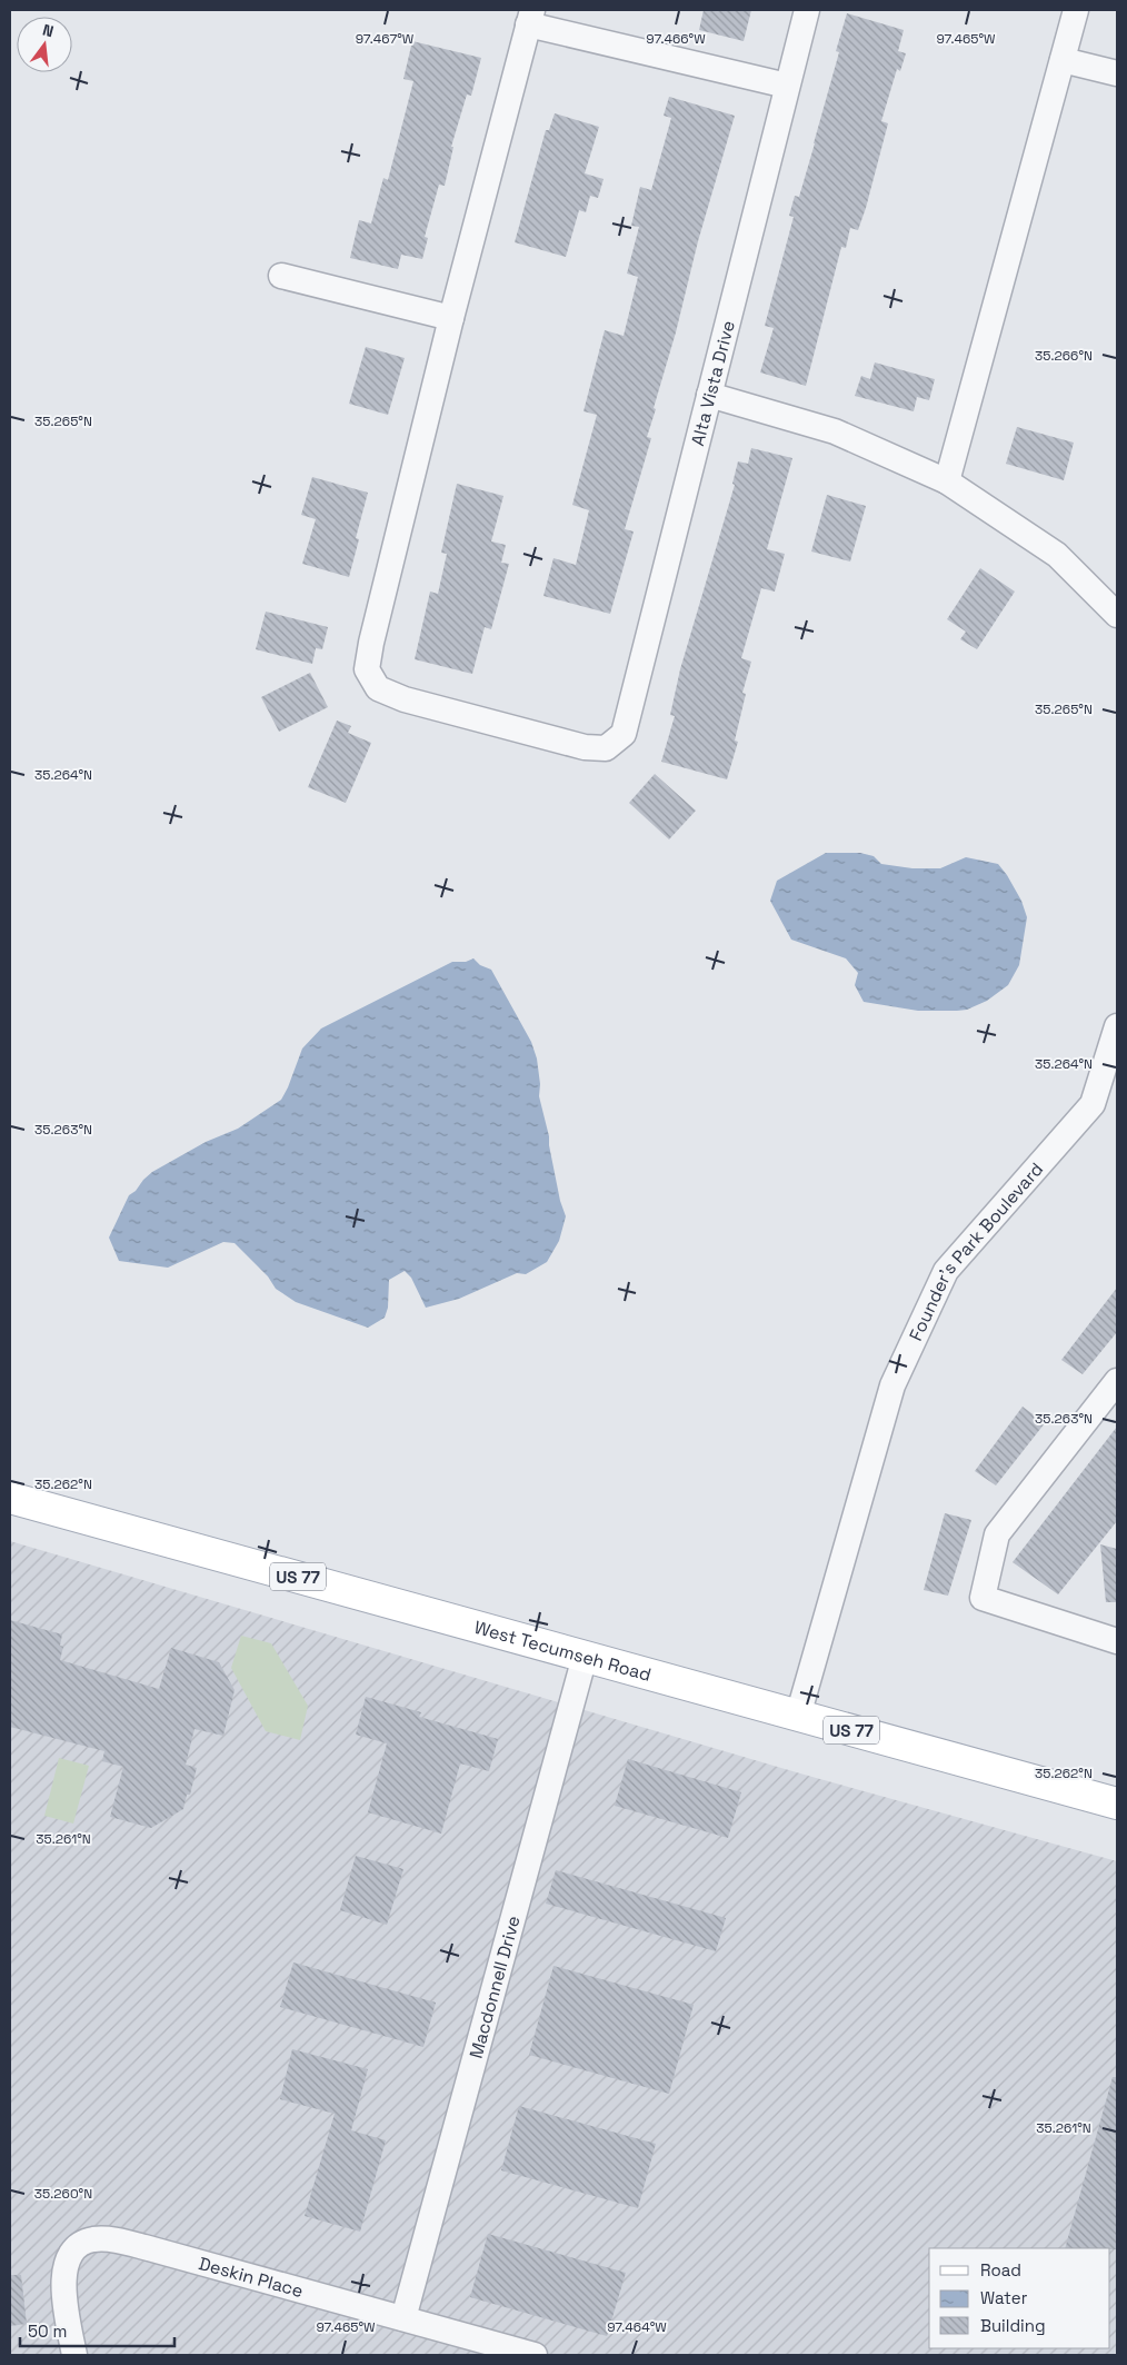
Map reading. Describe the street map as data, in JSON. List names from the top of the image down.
{
  "streets": {
    "main road": ["US 77", "West Tecumseh Road"],
    "street": [
      "Alta Vista Drive",
      "Founder's Park Boulevard",
      "Macdonnell Drive",
      "Deskin Place"
    ]
  },
  "crossings": [
    ["Founder's Park Boulevard", "West Tecumseh Road"],
    ["West Tecumseh Road", "Macdonnell Drive"],
    ["Macdonnell Drive", "Deskin Place"]
  ],
  "legend": ["Road", "Water", "Building"],
  "scale_bar": "50 m",
  "north": "top",
  "coordinates": [
    "97.467°W",
    "97.466°W",
    "97.465°W",
    "35.266°N",
    "35.265°N",
    "35.264°N",
    "35.263°N",
    "35.262°N",
    "35.261°N",
    "35.260°N",
    "97.464°W"
  ]
}
